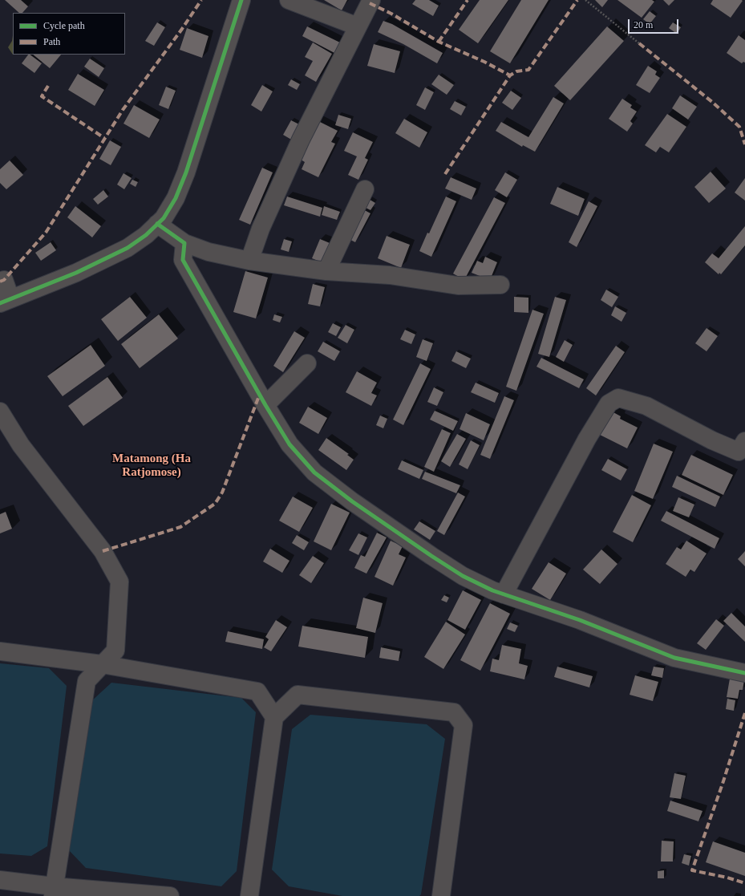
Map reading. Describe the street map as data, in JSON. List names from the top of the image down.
{
  "districts": ["Matamong (Ha Ratjomose)"],
  "legend": ["Cycle path", "Path"],
  "scale_bar": "20 m"
}
